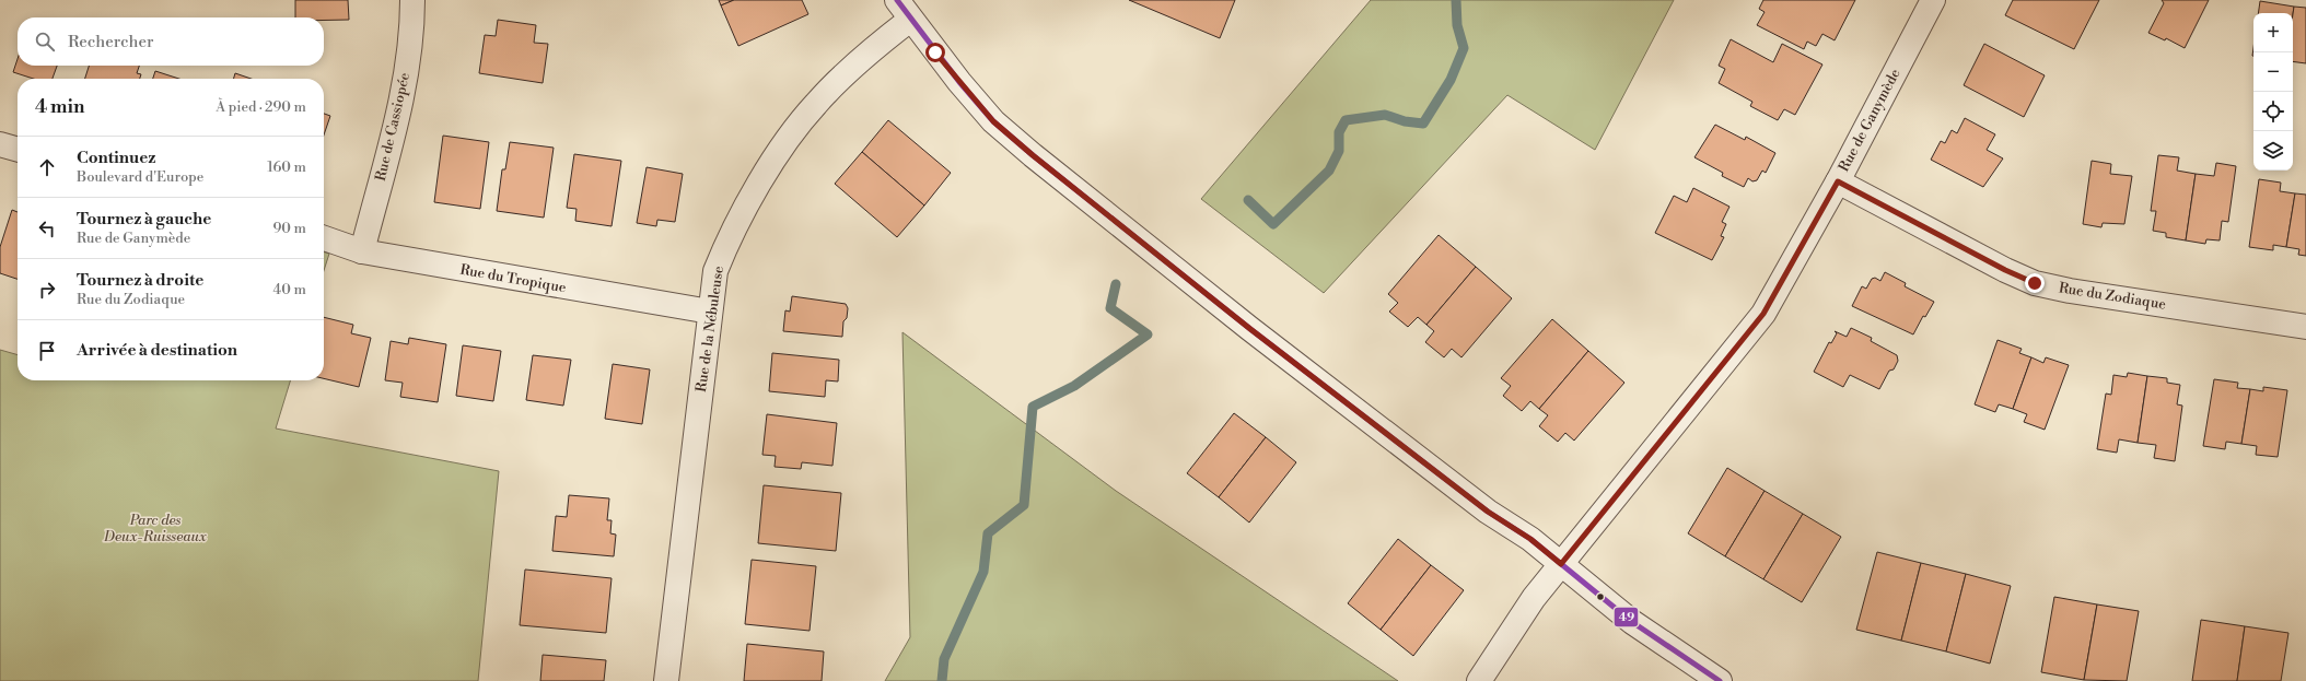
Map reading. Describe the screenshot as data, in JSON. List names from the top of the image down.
{
  "streets": {
    "street": [
      "Rue de Ganymède",
      "Rue de Cassiopée",
      "Rue du Tropique",
      "Rue du Zodiaque",
      "Rue de la Nébuleuse"
    ]
  },
  "crossings": [
    ["Rue de Ganymède", "Rue du Zodiaque"],
    ["Rue de Cassiopée", "Rue du Tropique"],
    ["Rue du Tropique", "Rue de la Nébuleuse"]
  ],
  "parks": ["Parc des Deux-Ruisseaux"],
  "lines": ["transit line 49"],
  "page": {
    "map_buttons": ["+", "−"],
    "search": "Rechercher",
    "heading": ["4 min", "À pied · 290 m"],
    "list": [
      ["Continuez", "Boulevard d'Europe", "160 m"],
      ["Tournez à gauche", "Rue de Ganymède", "90 m"],
      ["Tournez à droite", "Rue du Zodiaque", "40 m"],
      "Arrivée à destination"
    ]
  }
}
